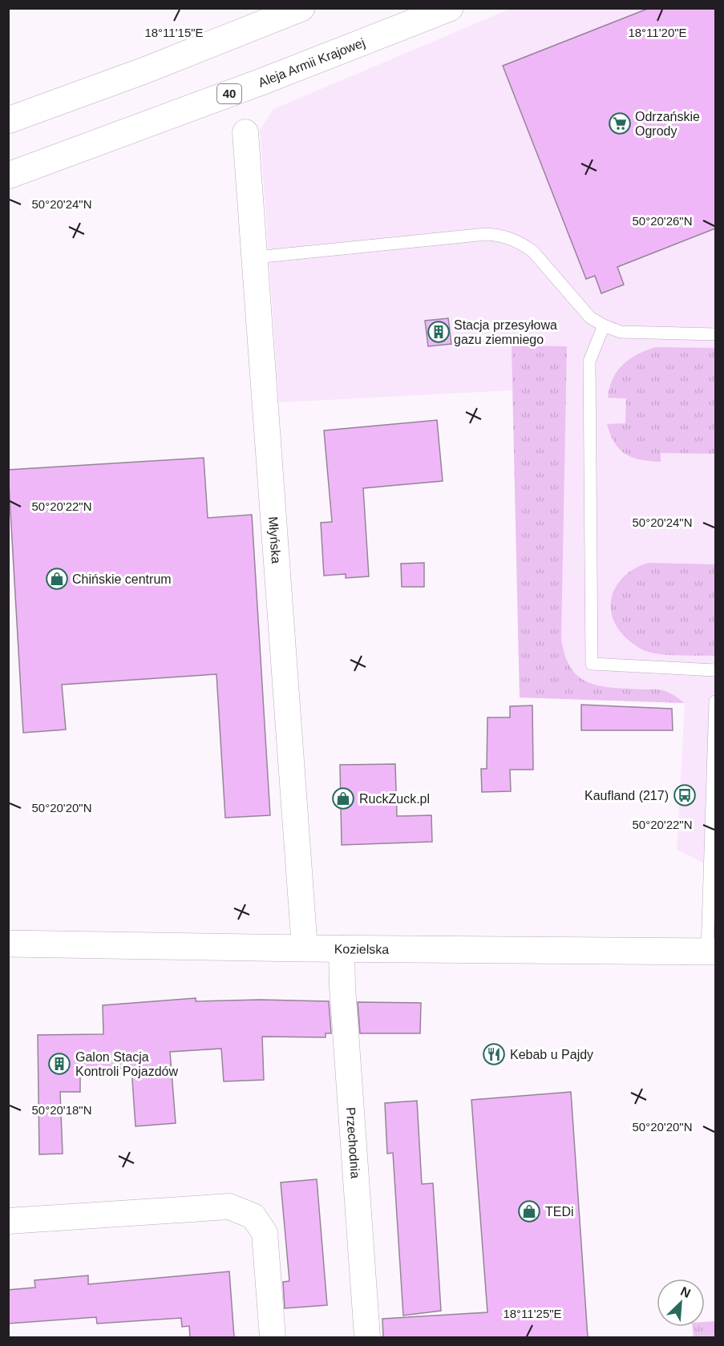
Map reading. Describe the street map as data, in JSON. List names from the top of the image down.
{
  "streets": {
    "main road": ["Aleja Armii Krajowej", "40", "Kozielska"],
    "street": ["Młyńska", "Przechodnia"]
  },
  "crossings": [
    ["Młyńska", "Kozielska"],
    ["Kozielska", "Przechodnia"]
  ],
  "places": {
    "supermarket": ["Odrzańskie Ogrody"],
    "building": ["Stacja przesyłowa gazu ziemniego", "Galon Stacja Kontroli Pojazdów"],
    "shop": ["Chińskie centrum", "RuckZuck.pl", "TEDi"],
    "bus stop": ["Kaufland (217)"],
    "restaurant": ["Kebab u Pajdy"]
  },
  "north": "top right",
  "coordinates": [
    "18°11'15\"E",
    "18°11'20\"E",
    "50°20'24\"N",
    "50°20'26\"N",
    "50°20'22\"N",
    "50°20'20\"N",
    "50°20'18\"N",
    "18°11'25\"E"
  ]
}
